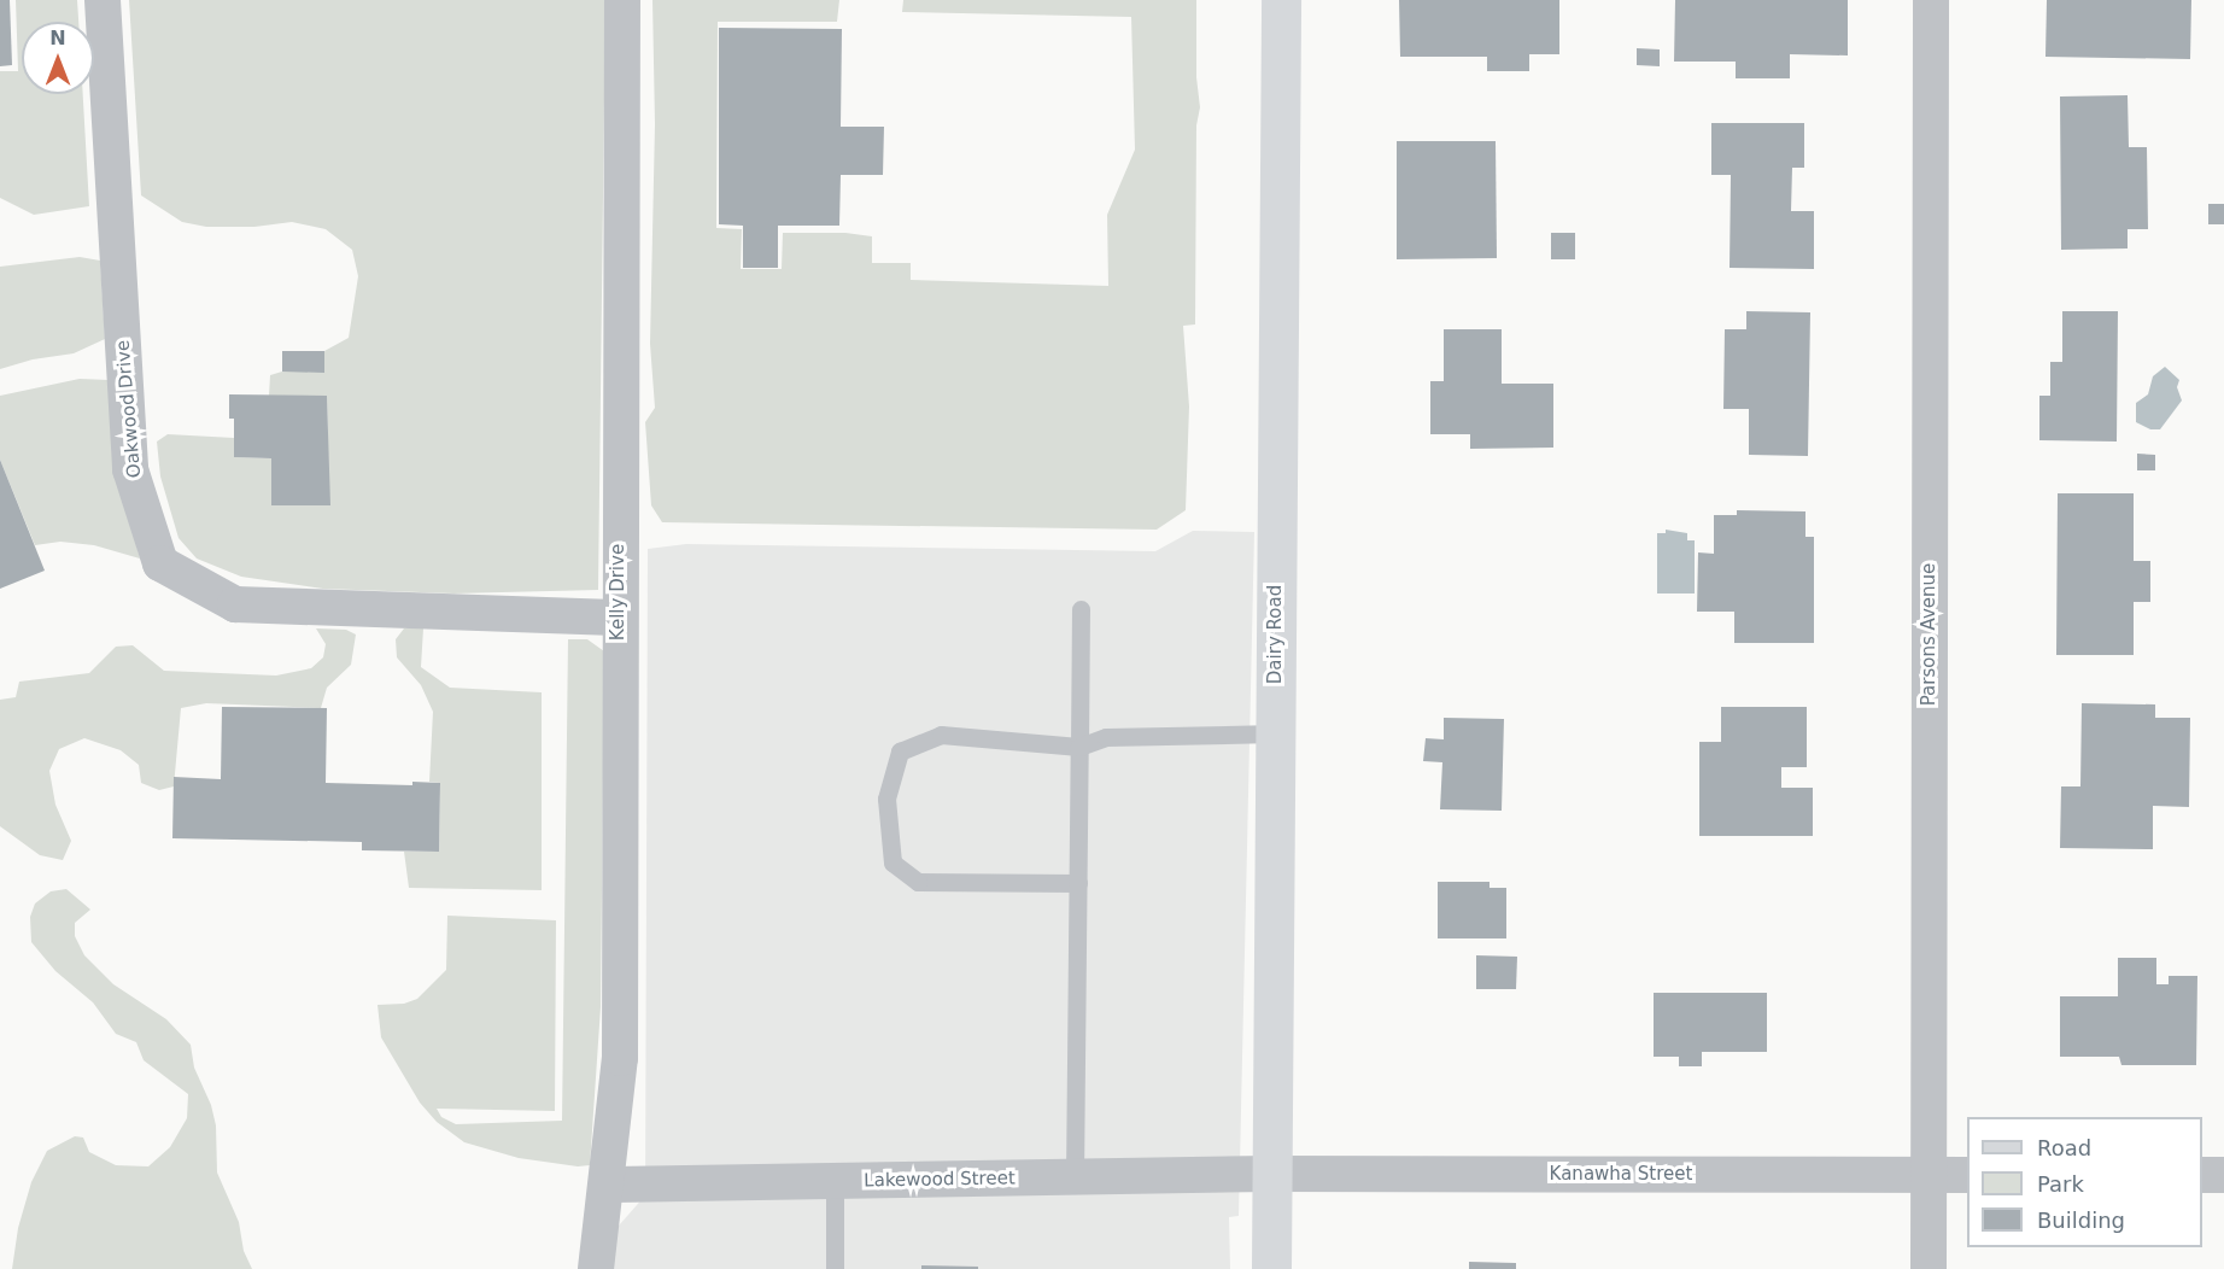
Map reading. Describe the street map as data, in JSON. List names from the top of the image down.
{
  "streets": {
    "street": [
      "Oakwood Drive",
      "Kelly Drive",
      "Dairy Road",
      "Parsons Avenue",
      "Kanawha Street",
      "Lakewood Street"
    ]
  },
  "crossings": [
    ["Oakwood Drive", "Kelly Drive"],
    ["Kelly Drive", "Lakewood Street"],
    ["Dairy Road", "Kanawha Street"],
    ["Dairy Road", "Lakewood Street"],
    ["Parsons Avenue", "Kanawha Street"],
    ["Kanawha Street", "Lakewood Street"]
  ],
  "legend": ["Road", "Park", "Building"],
  "north": "top"
}
